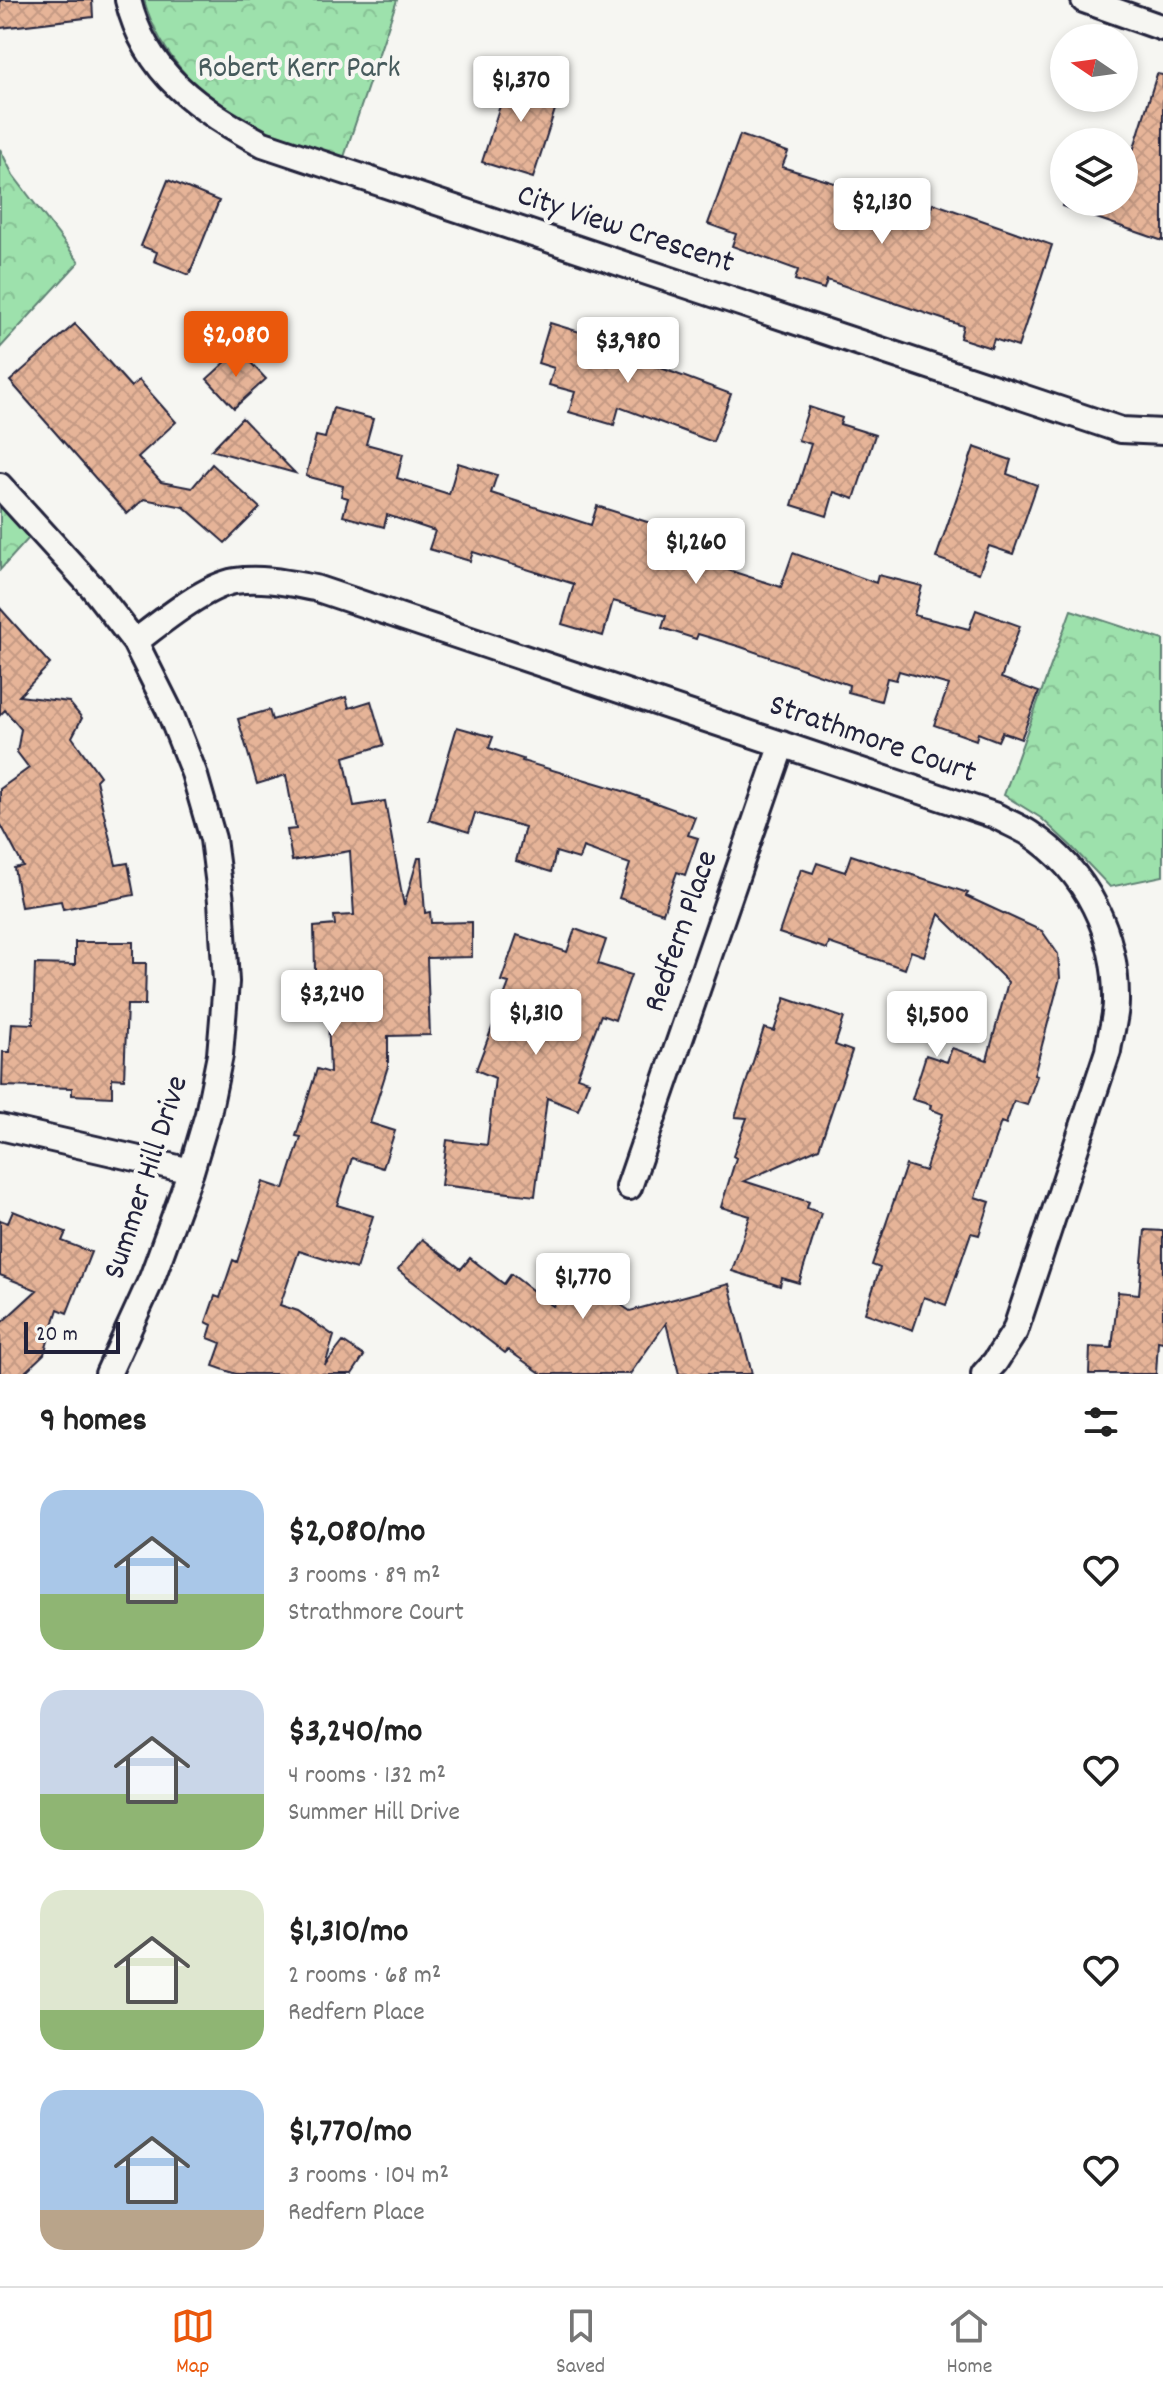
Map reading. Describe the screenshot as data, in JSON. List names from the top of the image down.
{
  "streets": {
    "street": [
      "City View Crescent",
      "Strathmore Court",
      "Redfern Place",
      "Summer Hill Drive"
    ]
  },
  "crossings": [
    ["Strathmore Court", "Redfern Place"],
    ["Strathmore Court", "Summer Hill Drive"]
  ],
  "parks": ["Robert Kerr Park"],
  "scale_bar": "20 m",
  "north": "left",
  "page": {
    "price": [
      "$1,370",
      "$2,130",
      "$2,080",
      "$3,980",
      "$1,260",
      "$3,240",
      "$1,310",
      "$1,500",
      "$1,770"
    ],
    "scale": "20 m",
    "heading": "9 homes",
    "list": [
      {
        "name": "$2,080/mo",
        "note": "3 rooms · 89 m² · Strathmore Court"
      },
      {
        "name": "$3,240/mo",
        "note": "4 rooms · 132 m² · Summer Hill Drive"
      },
      {
        "name": "$1,310/mo",
        "note": "2 rooms · 68 m² · Redfern Place"
      },
      {
        "name": "$1,770/mo",
        "note": "3 rooms · 104 m² · Redfern Place"
      }
    ],
    "tabs": ["Map", "Saved", "Home"]
  }
}
